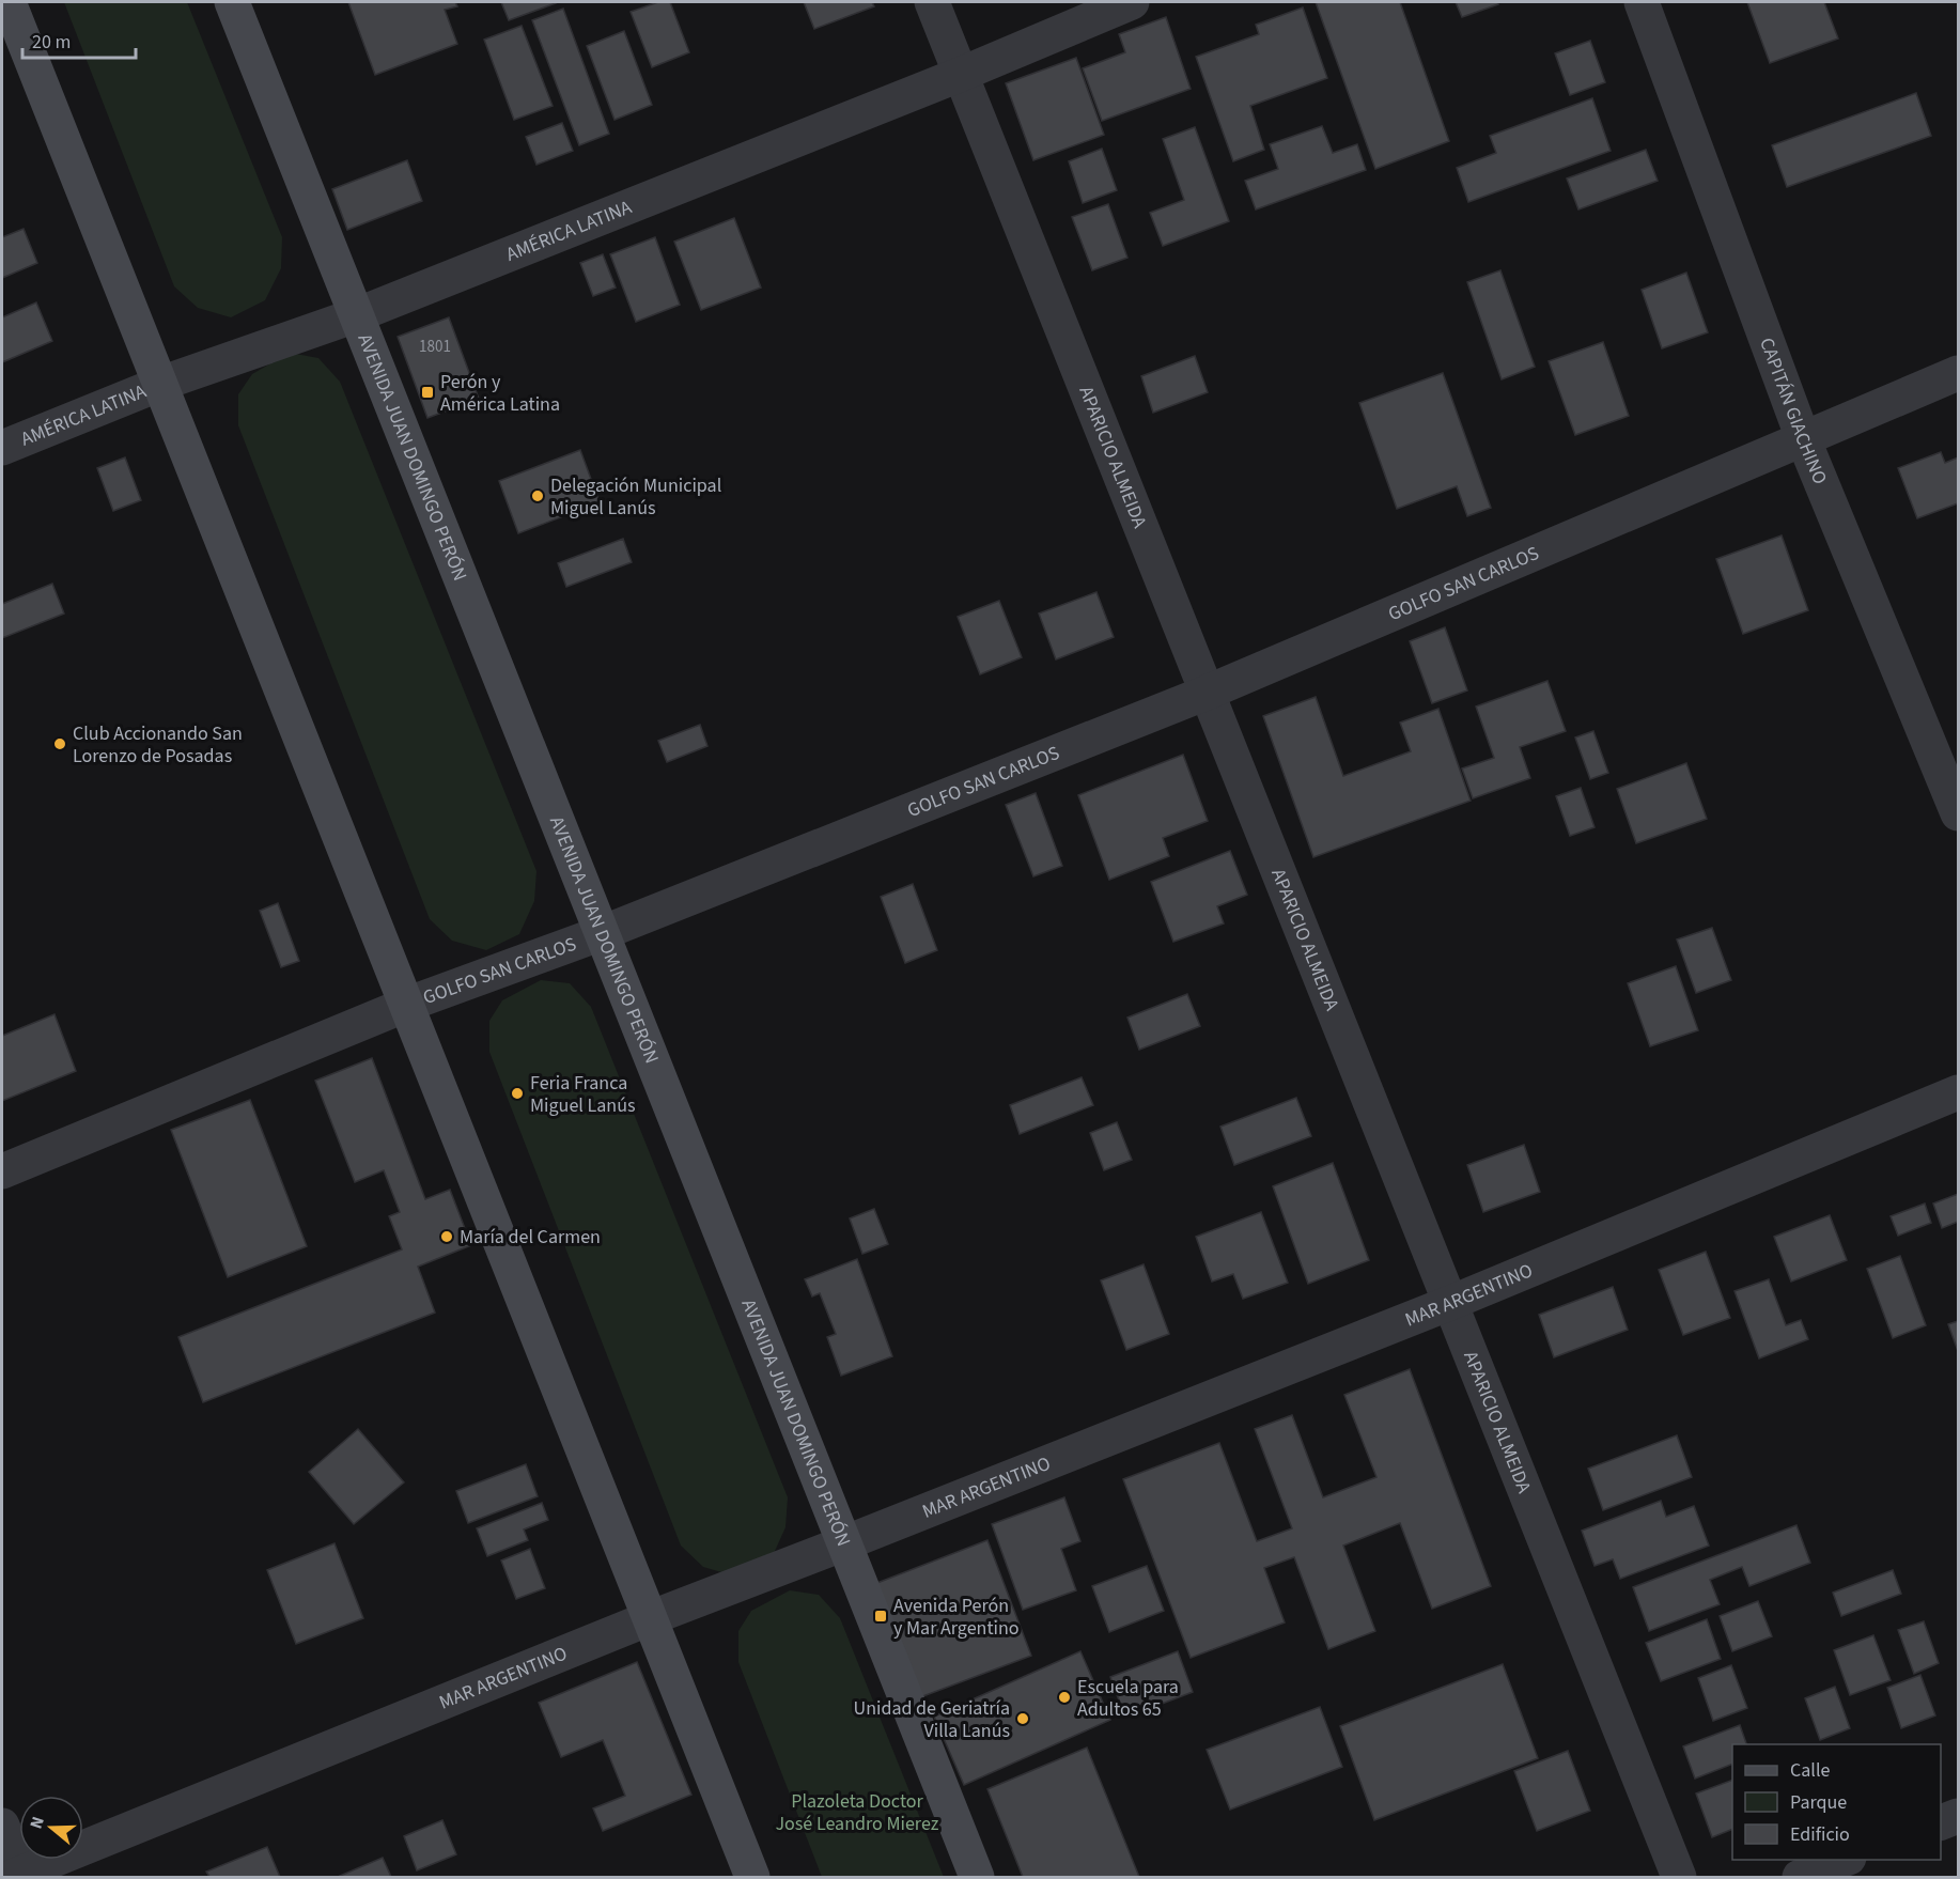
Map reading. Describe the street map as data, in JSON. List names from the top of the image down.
{
  "streets": {
    "main road": ["AVENIDA JUAN DOMINGO PERÓN"],
    "street": [
      "AMÉRICA LATINA",
      "CAPITÁN GIACHINO",
      "APARICIO ALMEIDA",
      "GOLFO SAN CARLOS",
      "MAR ARGENTINO"
    ]
  },
  "crossings": [
    ["AMÉRICA LATINA", "AVENIDA JUAN DOMINGO PERÓN"],
    ["AMÉRICA LATINA", "APARICIO ALMEIDA"],
    ["CAPITÁN GIACHINO", "GOLFO SAN CARLOS"],
    ["AVENIDA JUAN DOMINGO PERÓN", "GOLFO SAN CARLOS"],
    ["AVENIDA JUAN DOMINGO PERÓN", "MAR ARGENTINO"],
    ["APARICIO ALMEIDA", "GOLFO SAN CARLOS"],
    ["APARICIO ALMEIDA", "MAR ARGENTINO"]
  ],
  "parks": ["Plazoleta Doctor José Leandro Mierez"],
  "places": {
    "transit": ["Perón y América Latina", "Avenida Perón y Mar Argentino"],
    "other": [
      "Delegación Municipal Miguel Lanús",
      "Club Accionando San Lorenzo de Posadas",
      "Feria Franca Miguel Lanús",
      "María del Carmen",
      "Escuela para Adultos 65",
      "Unidad de Geriatría Villa Lanús"
    ]
  },
  "house_numbers": ["1801"],
  "legend": ["Calle", "Parque", "Edificio"],
  "scale_bar": "20 m",
  "north": "left"
}
